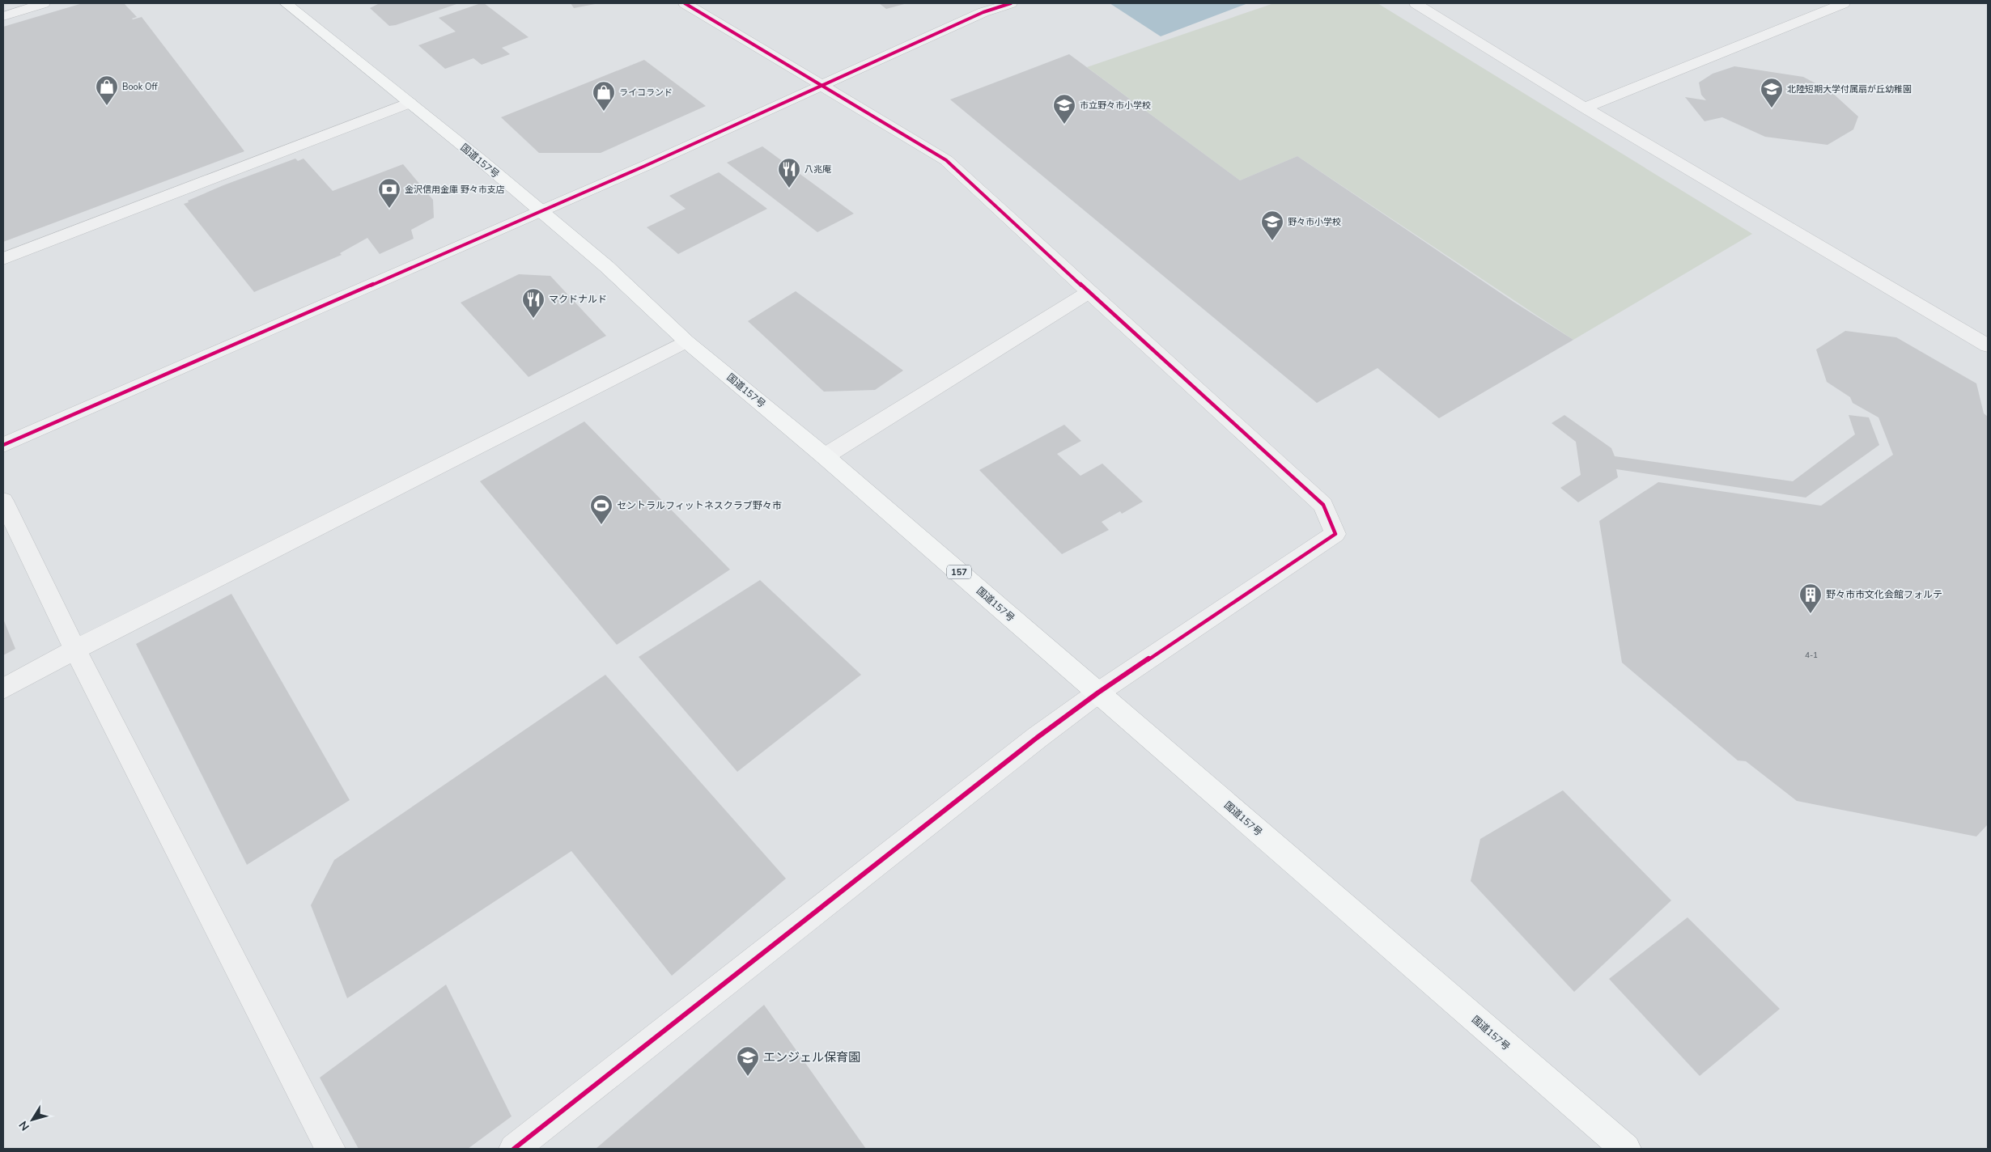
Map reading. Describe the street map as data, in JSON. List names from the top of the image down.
{
  "streets": {
    "highway": ["国道157号", "157"]
  },
  "places": {
    "shop": ["Book Off", "ライコランド"],
    "school or university": [
      "北陸短期大学付属扇が丘幼稚園",
      "市立野々市小学校",
      "野々市小学校",
      "エンジェル保育園"
    ],
    "restaurant": ["八兆庵", "マクドナルド"],
    "bank": ["金沢信用金庫 野々市支店"],
    "sports": ["セントラルフィットネスクラブ野々市"],
    "building": ["野々市市文化会館フォルテ"]
  },
  "house_numbers": ["4-1"],
  "north": "bottom left"
}
